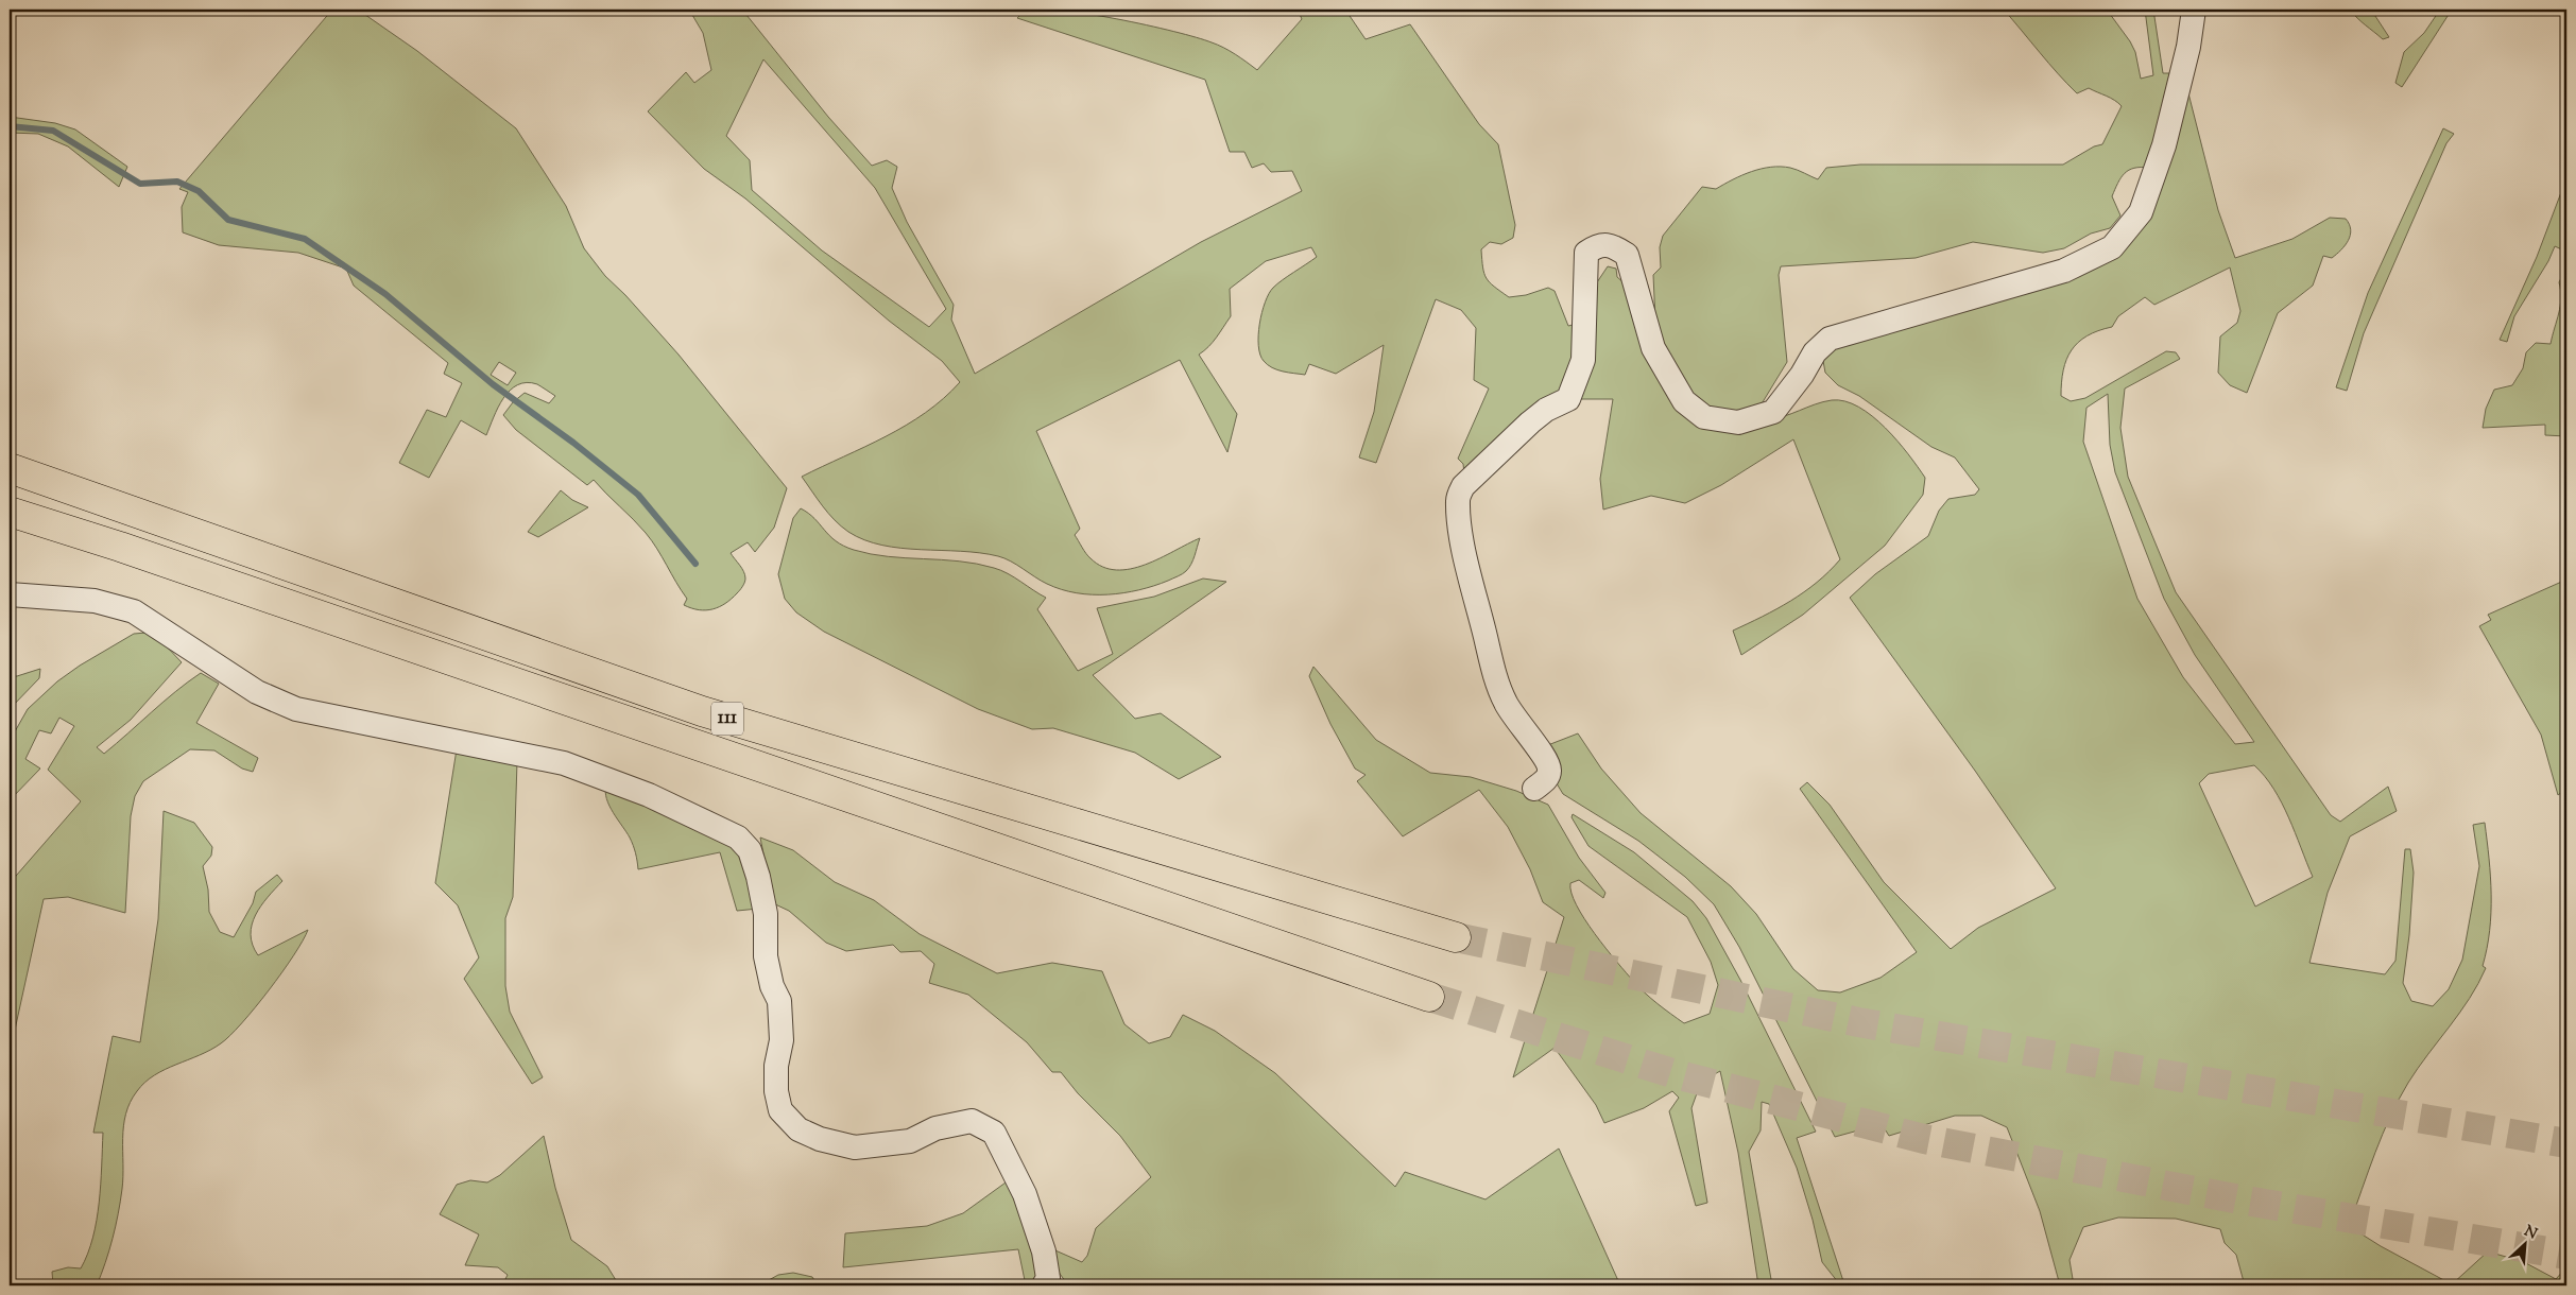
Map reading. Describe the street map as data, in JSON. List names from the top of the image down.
{
  "streets": {
    "highway": ["111"]
  },
  "north": "top right"
}
